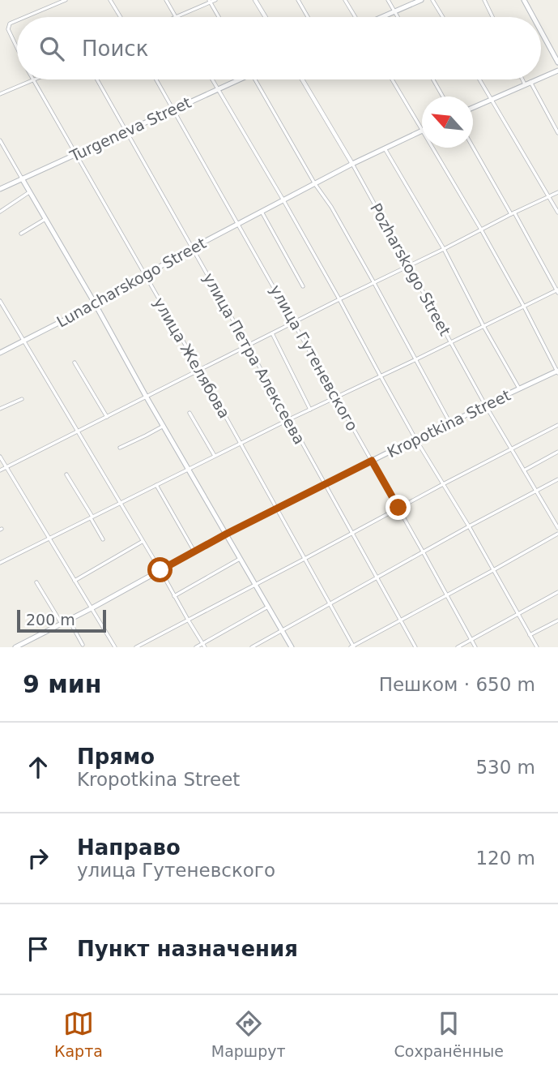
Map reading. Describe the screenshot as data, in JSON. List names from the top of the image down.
{
  "streets": {
    "main road": ["Turgeneva Street", "Lunacharskogo Street", "Kropotkina Street"],
    "street": [
      "Pozharskogo Street",
      "улица Желябова",
      "улица Гутеневского",
      "улица Петра Алексеева"
    ]
  },
  "crossings": [
    ["Turgeneva Street", "улица Желябова"],
    ["Turgeneva Street", "улица Гутеневского"],
    ["Turgeneva Street", "улица Петра Алексеева"],
    ["Pozharskogo Street", "Lunacharskogo Street"],
    ["Pozharskogo Street", "Kropotkina Street"],
    ["Lunacharskogo Street", "улица Желябова"],
    ["Lunacharskogo Street", "улица Гутеневского"],
    ["Lunacharskogo Street", "улица Петра Алексеева"],
    ["улица Желябова", "Kropotkina Street"],
    ["улица Гутеневского", "Kropotkina Street"],
    ["улица Петра Алексеева", "Kropotkina Street"]
  ],
  "scale_bar": "200 m",
  "north": "top left",
  "page": {
    "search": "Поиск",
    "scale": "200 m",
    "heading": ["9 мин", "Пешком · 650 m"],
    "list": [
      ["Прямо", "Kropotkina Street", "530 m"],
      ["Направо", "улица Гутеневского", "120 m"],
      "Пункт назначения"
    ],
    "nav": ["Карта", "Маршрут", "Сохранённые"]
  }
}
